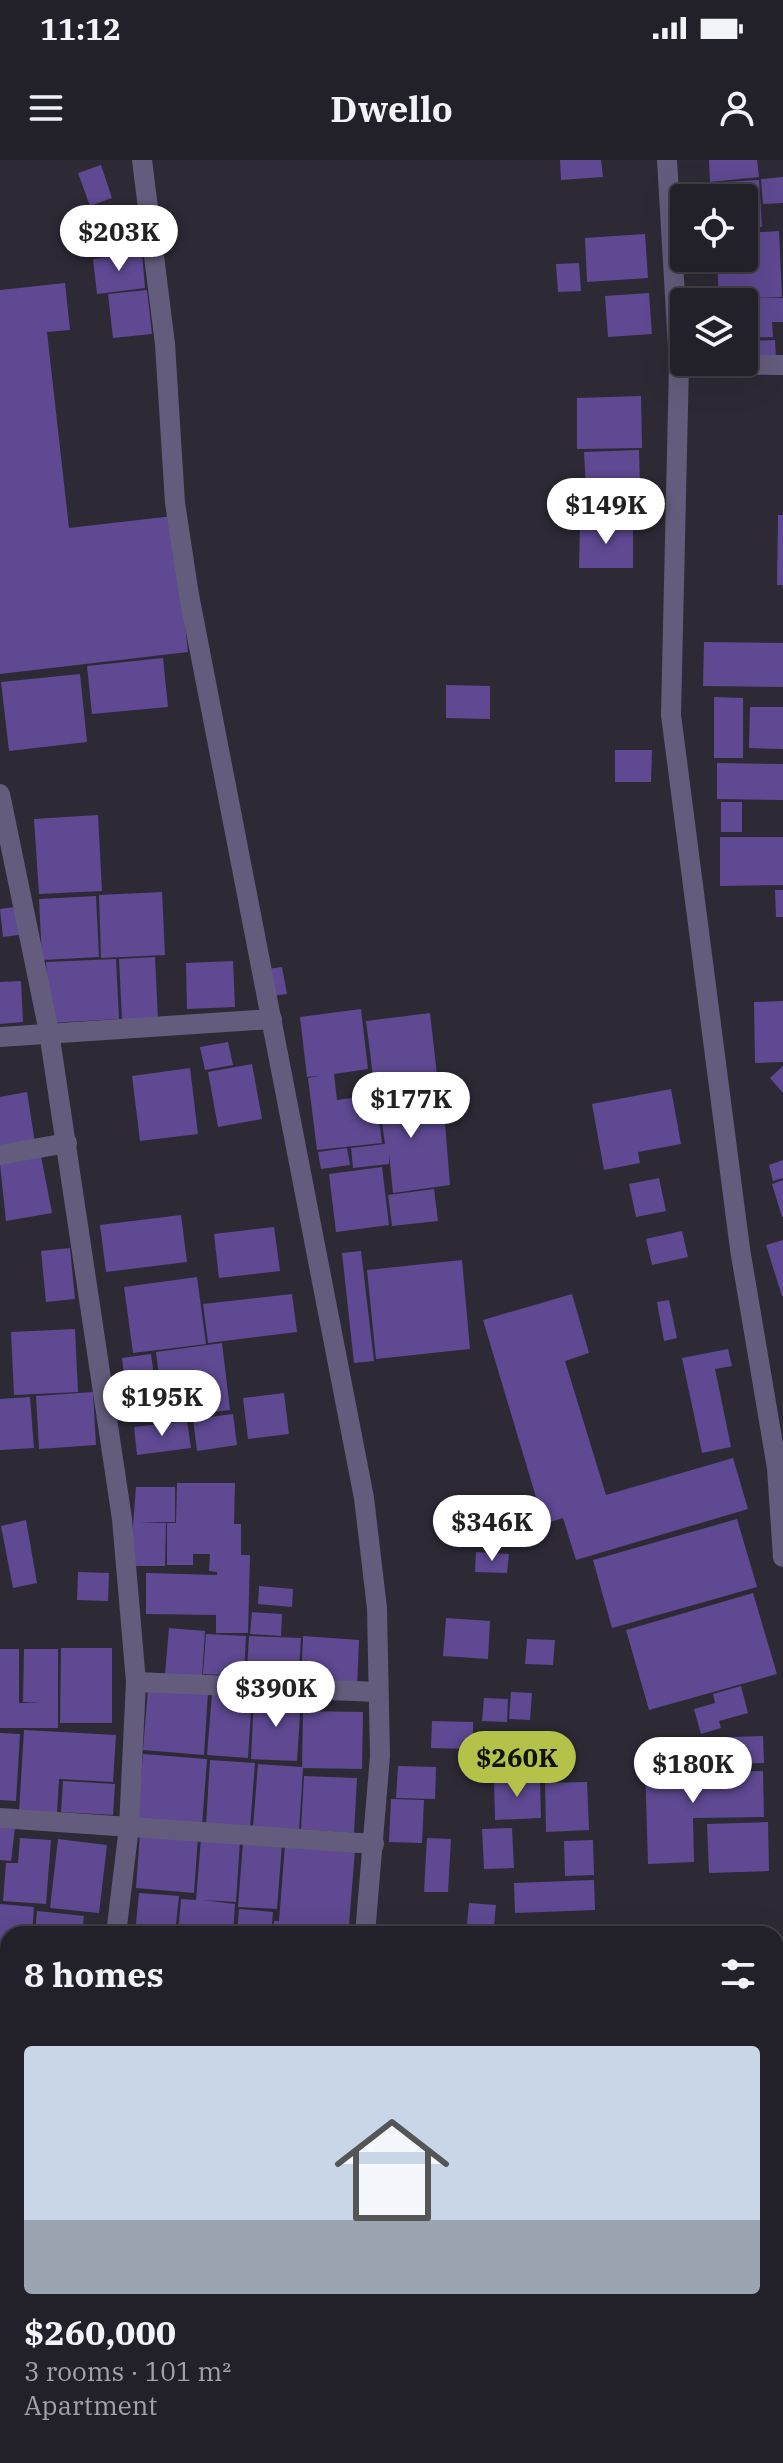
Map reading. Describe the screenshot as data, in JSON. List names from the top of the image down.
{
  "page": {
    "status": "11:12",
    "header": "Dwello",
    "price": [
      "$203K",
      "$149K",
      "$177K",
      "$195K",
      "$346K",
      "$390K",
      "$260K",
      "$180K"
    ],
    "heading": "8 homes",
    "list": [
      {
        "name": "$260,000",
        "note": "3 rooms · 101 m² · Apartment"
      }
    ]
  }
}
